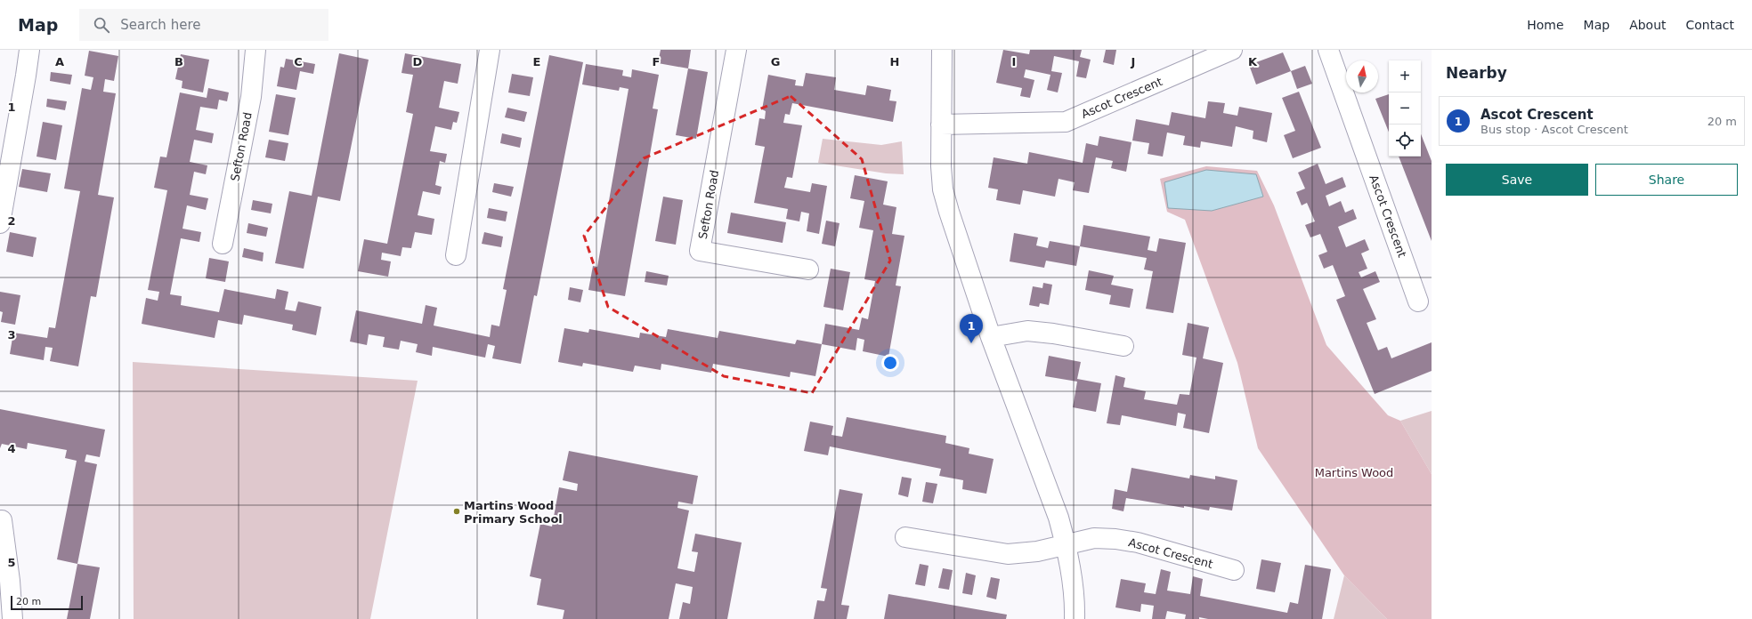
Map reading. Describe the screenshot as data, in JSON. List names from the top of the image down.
{
  "streets": {
    "street": ["Ascot Crescent", "Sefton Road"]
  },
  "parks": ["Martins Wood"],
  "places": ["Martins Wood Primary School"],
  "scale_bar": "20 m",
  "north": "top",
  "page": {
    "header": "Map",
    "search": "Search here",
    "nav": [
      "Home",
      "Map",
      "About",
      "Contact"
    ],
    "heading": "Nearby",
    "map_buttons": ["+", "−"],
    "list": [
      {
        "mark": "1",
        "name": "Ascot Crescent",
        "note": "Bus stop · Ascot Crescent",
        "value": "20 m"
      }
    ],
    "buttons": ["Save", "Share"],
    "pins": "1",
    "scale": "20 m"
  },
  "grid": {
    "columns": [
      "A",
      "B",
      "C",
      "D",
      "E",
      "F",
      "G",
      "H",
      "I",
      "J",
      "K"
    ],
    "rows": [
      "1",
      "2",
      "3",
      "4",
      "5"
    ]
  }
}
